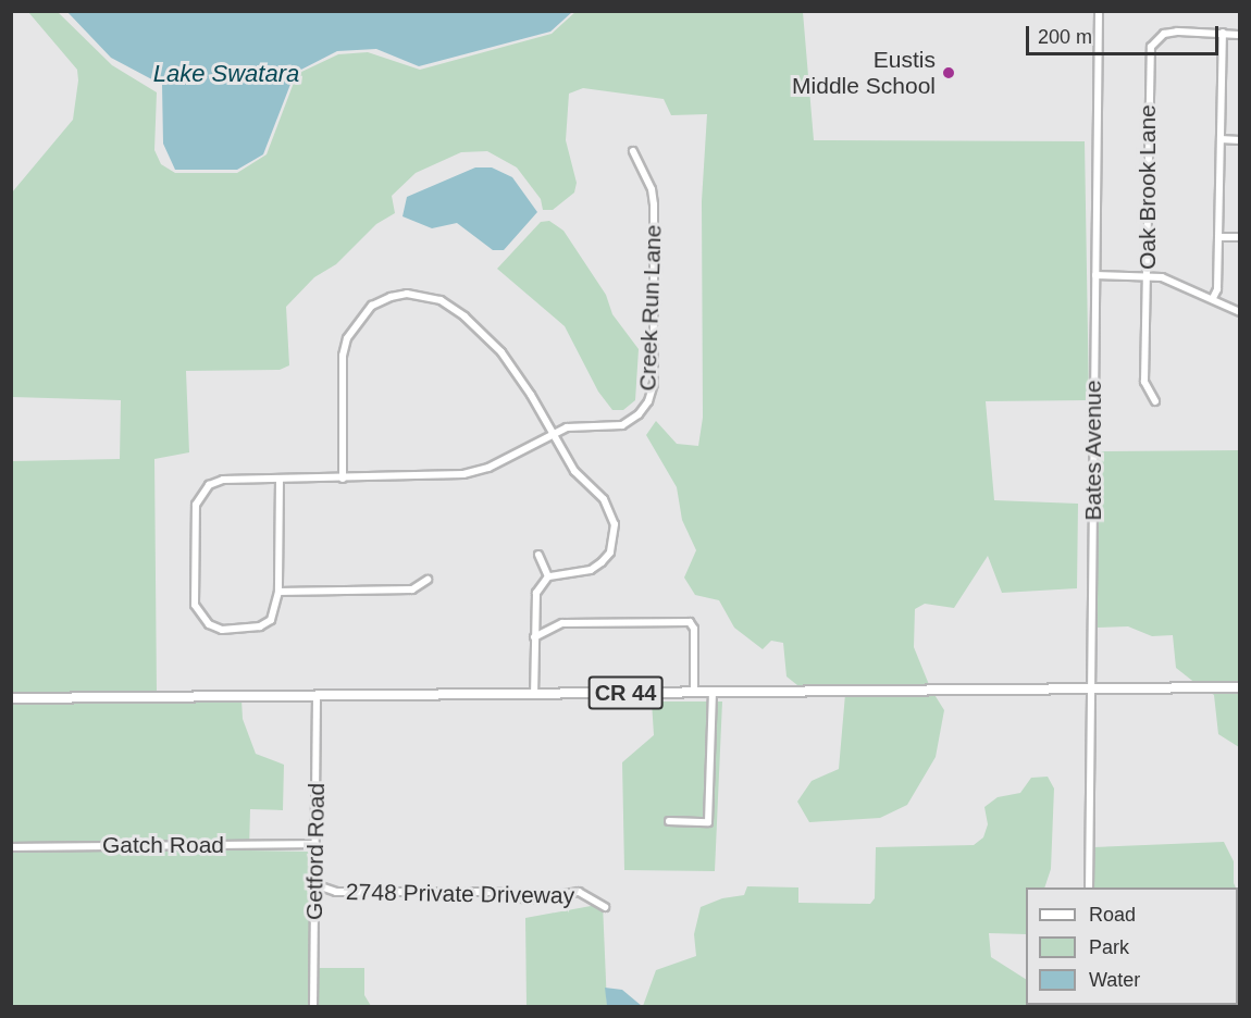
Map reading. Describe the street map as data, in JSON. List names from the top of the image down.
{
  "streets": {
    "main road": ["CR 44"],
    "street": [
      "Oak Brook Lane",
      "Creek Run Lane",
      "Bates Avenue",
      "Gatch Road",
      "Getford Road",
      "2748 Private Driveway"
    ]
  },
  "crossings": [
    ["Bates Avenue", "CR 44"],
    ["CR 44", "Getford Road"],
    ["Gatch Road", "Getford Road"],
    ["Getford Road", "2748 Private Driveway"]
  ],
  "water": ["Lake Swatara"],
  "places": ["Eustis Middle School"],
  "legend": ["Road", "Park", "Water"],
  "scale_bar": "200 m"
}
